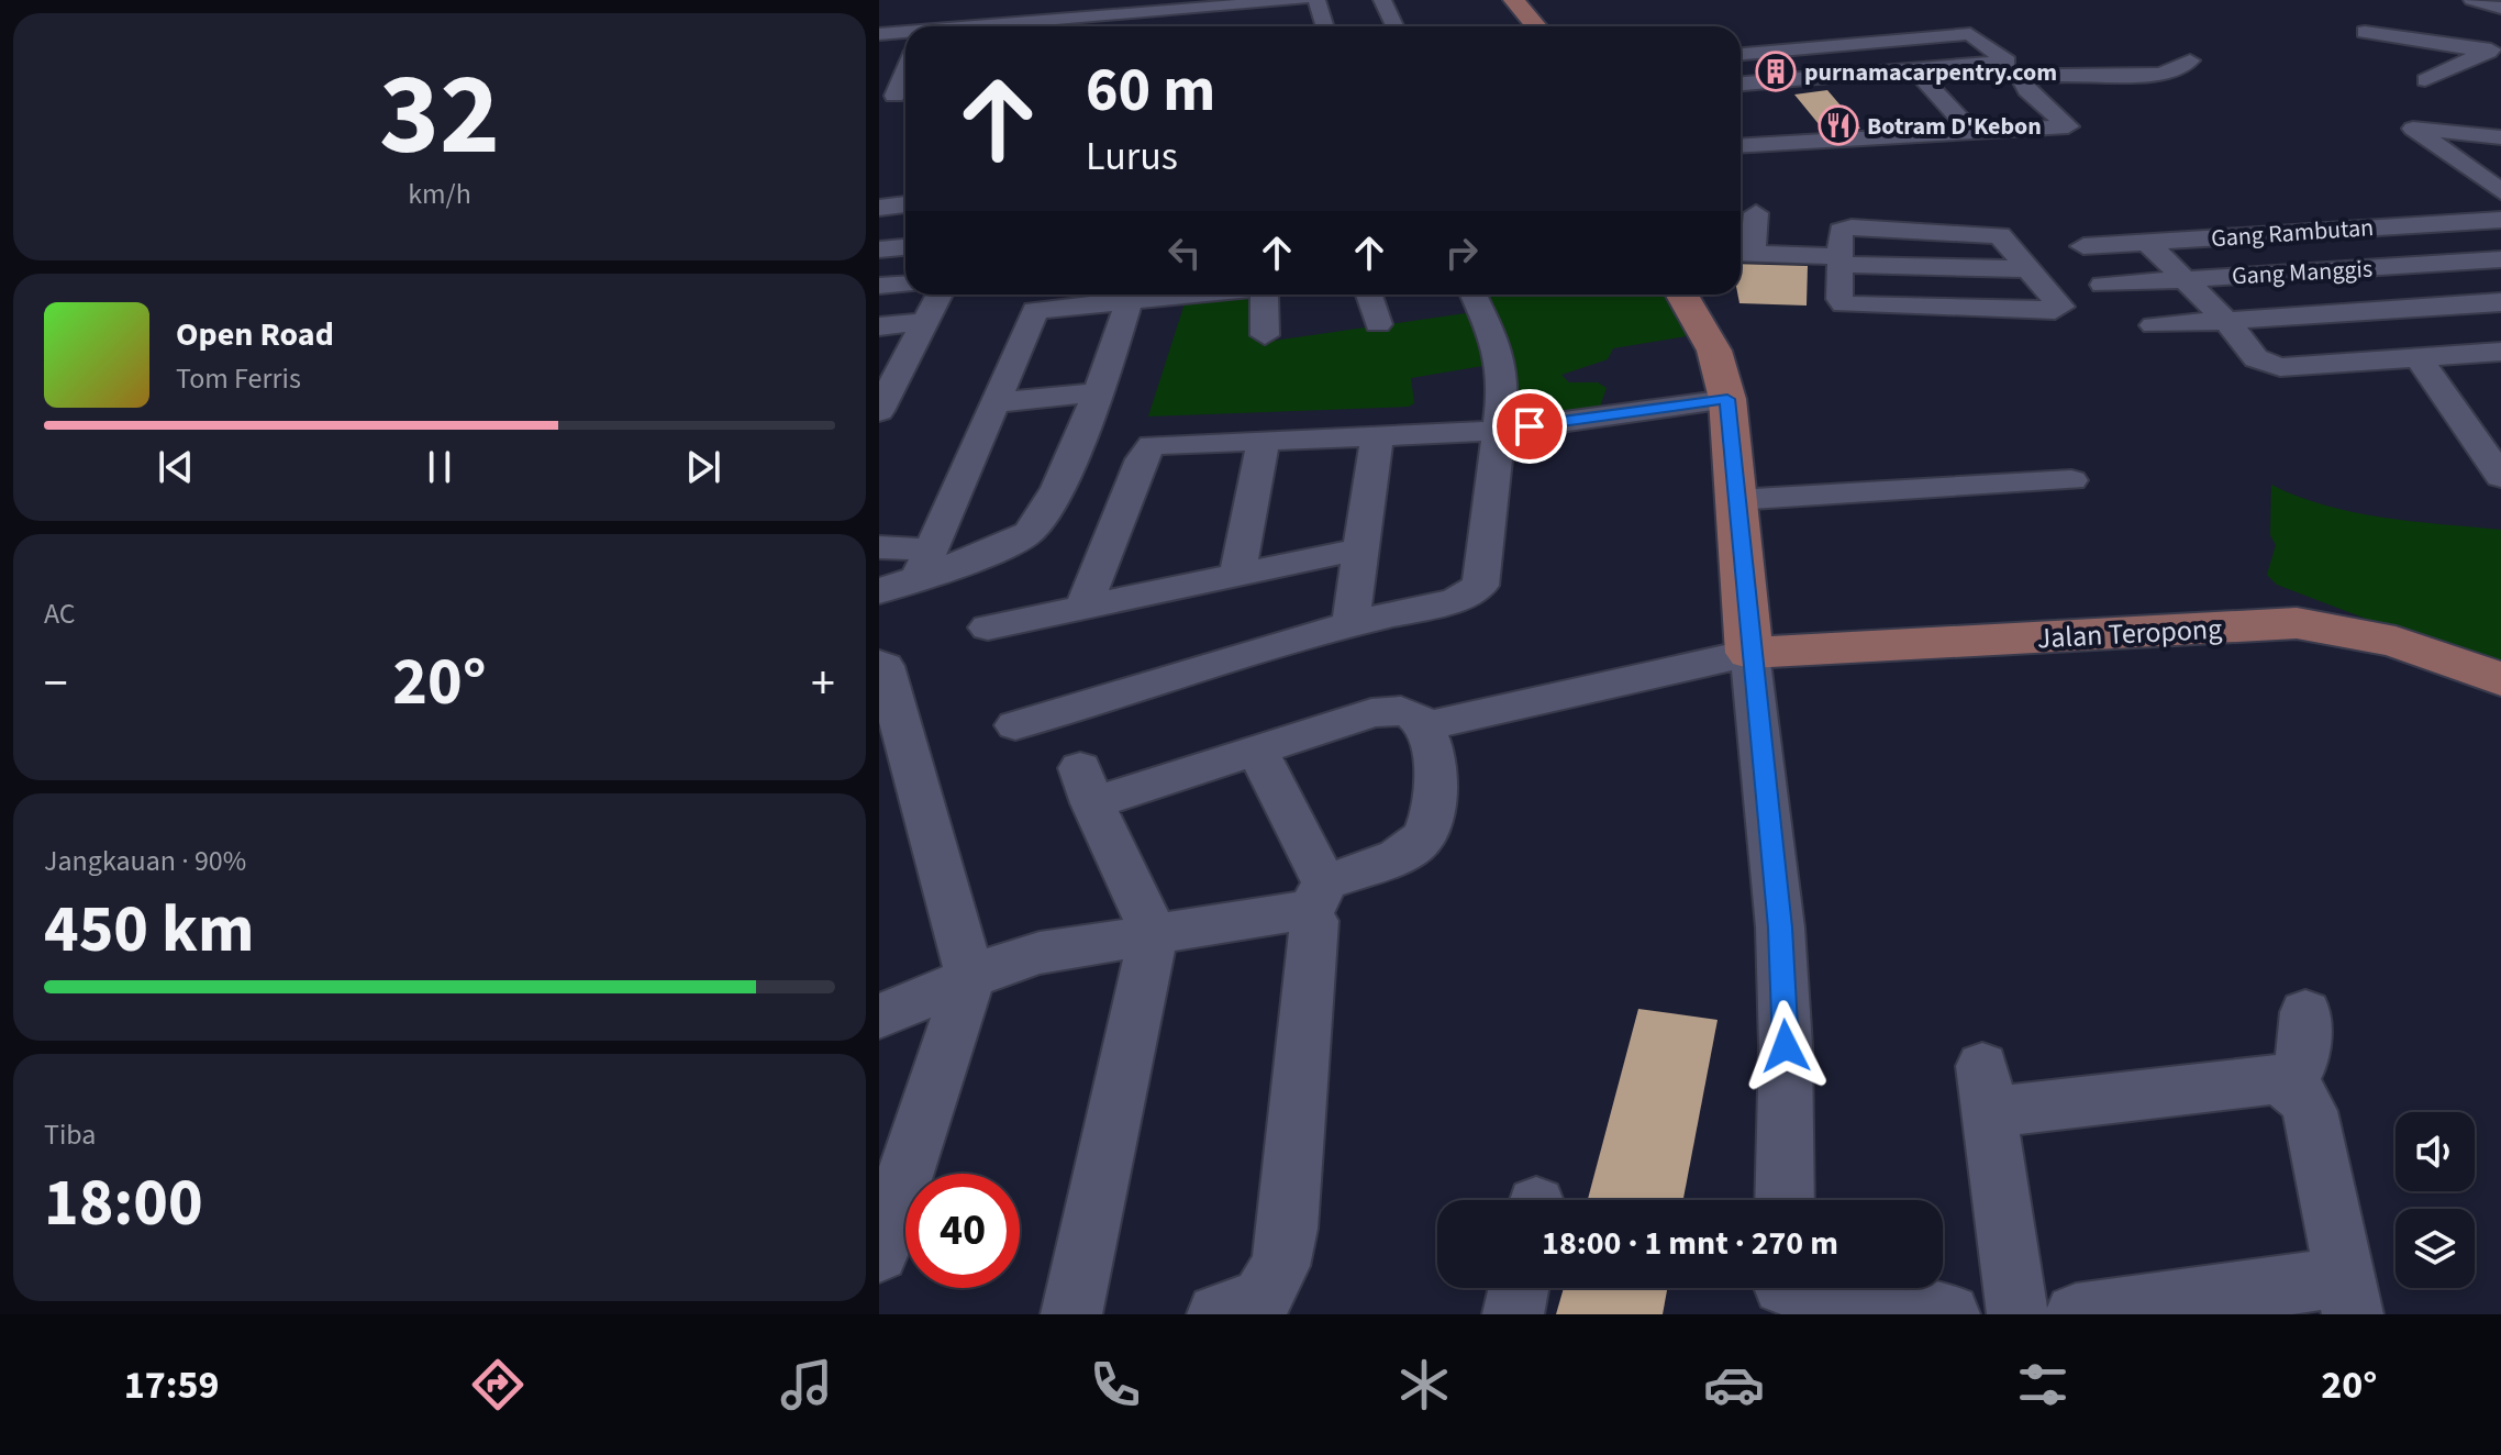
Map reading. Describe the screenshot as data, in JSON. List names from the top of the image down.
{
  "streets": {
    "main road": ["Jalan Teropong"],
    "street": ["Gang Rambutan", "Gang Manggis"]
  },
  "places": {
    "building": ["purnamacarpentry.com"],
    "restaurant": ["Botram D'Kebon"]
  },
  "page": {
    "tile": [
      ["32", "km/h"],
      "AC",
      ["Jangkauan · 90%", "450 km"],
      ["Tiba", "18:00"]
    ],
    "turn": ["60 m", "Lurus"],
    "song": ["Open Road", "Tom Ferris"],
    "heat": ["−", "20°", "+"],
    "limit": "40",
    "trip": "18:00 · 1 mnt · 270 m",
    "tabs": ["17:59", "20°"]
  }
}
